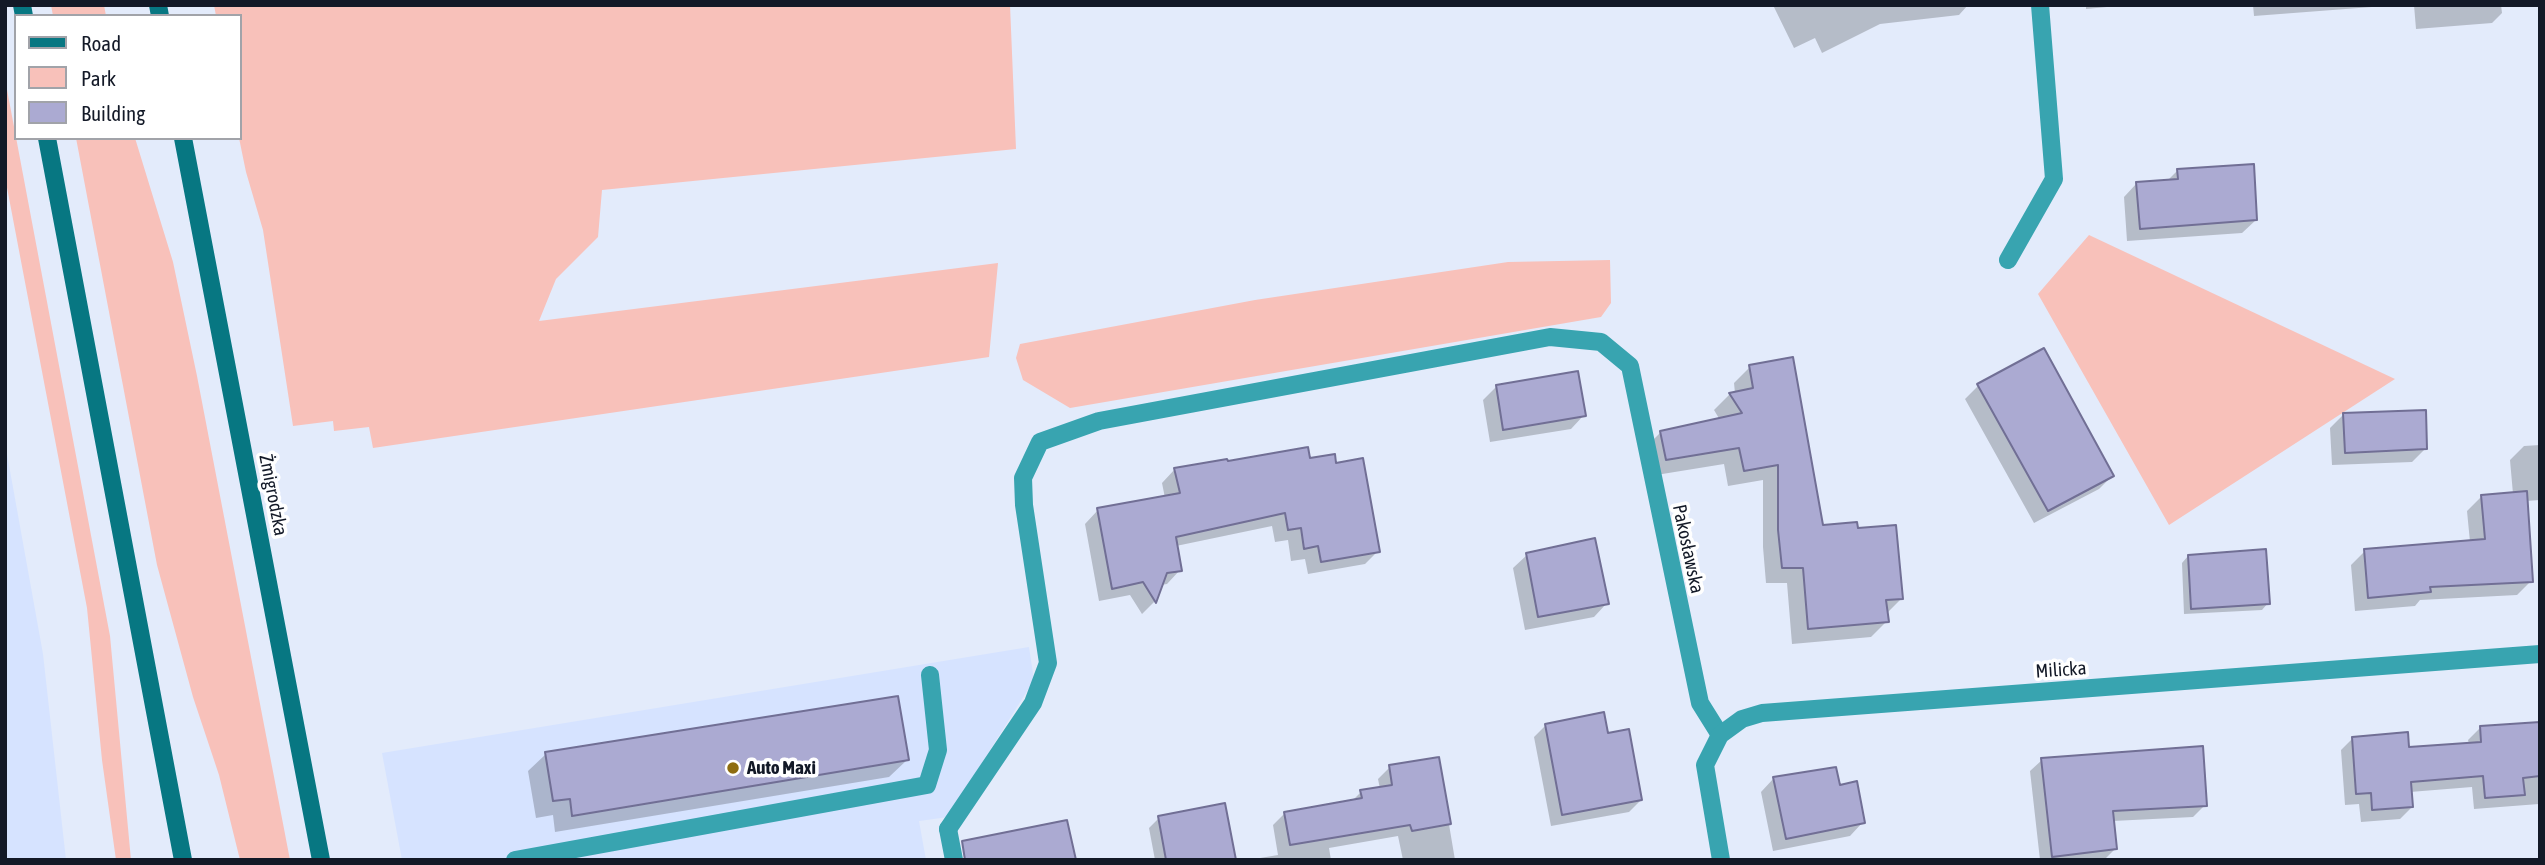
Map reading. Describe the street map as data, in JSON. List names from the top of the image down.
{
  "streets": {
    "main road": ["Żmigrodzka"],
    "street": ["Pakosławska", "Milicka"]
  },
  "crossings": [
    ["Pakosławska", "Milicka"]
  ],
  "places": ["Auto Maxi"],
  "legend": ["Road", "Park", "Building"]
}
